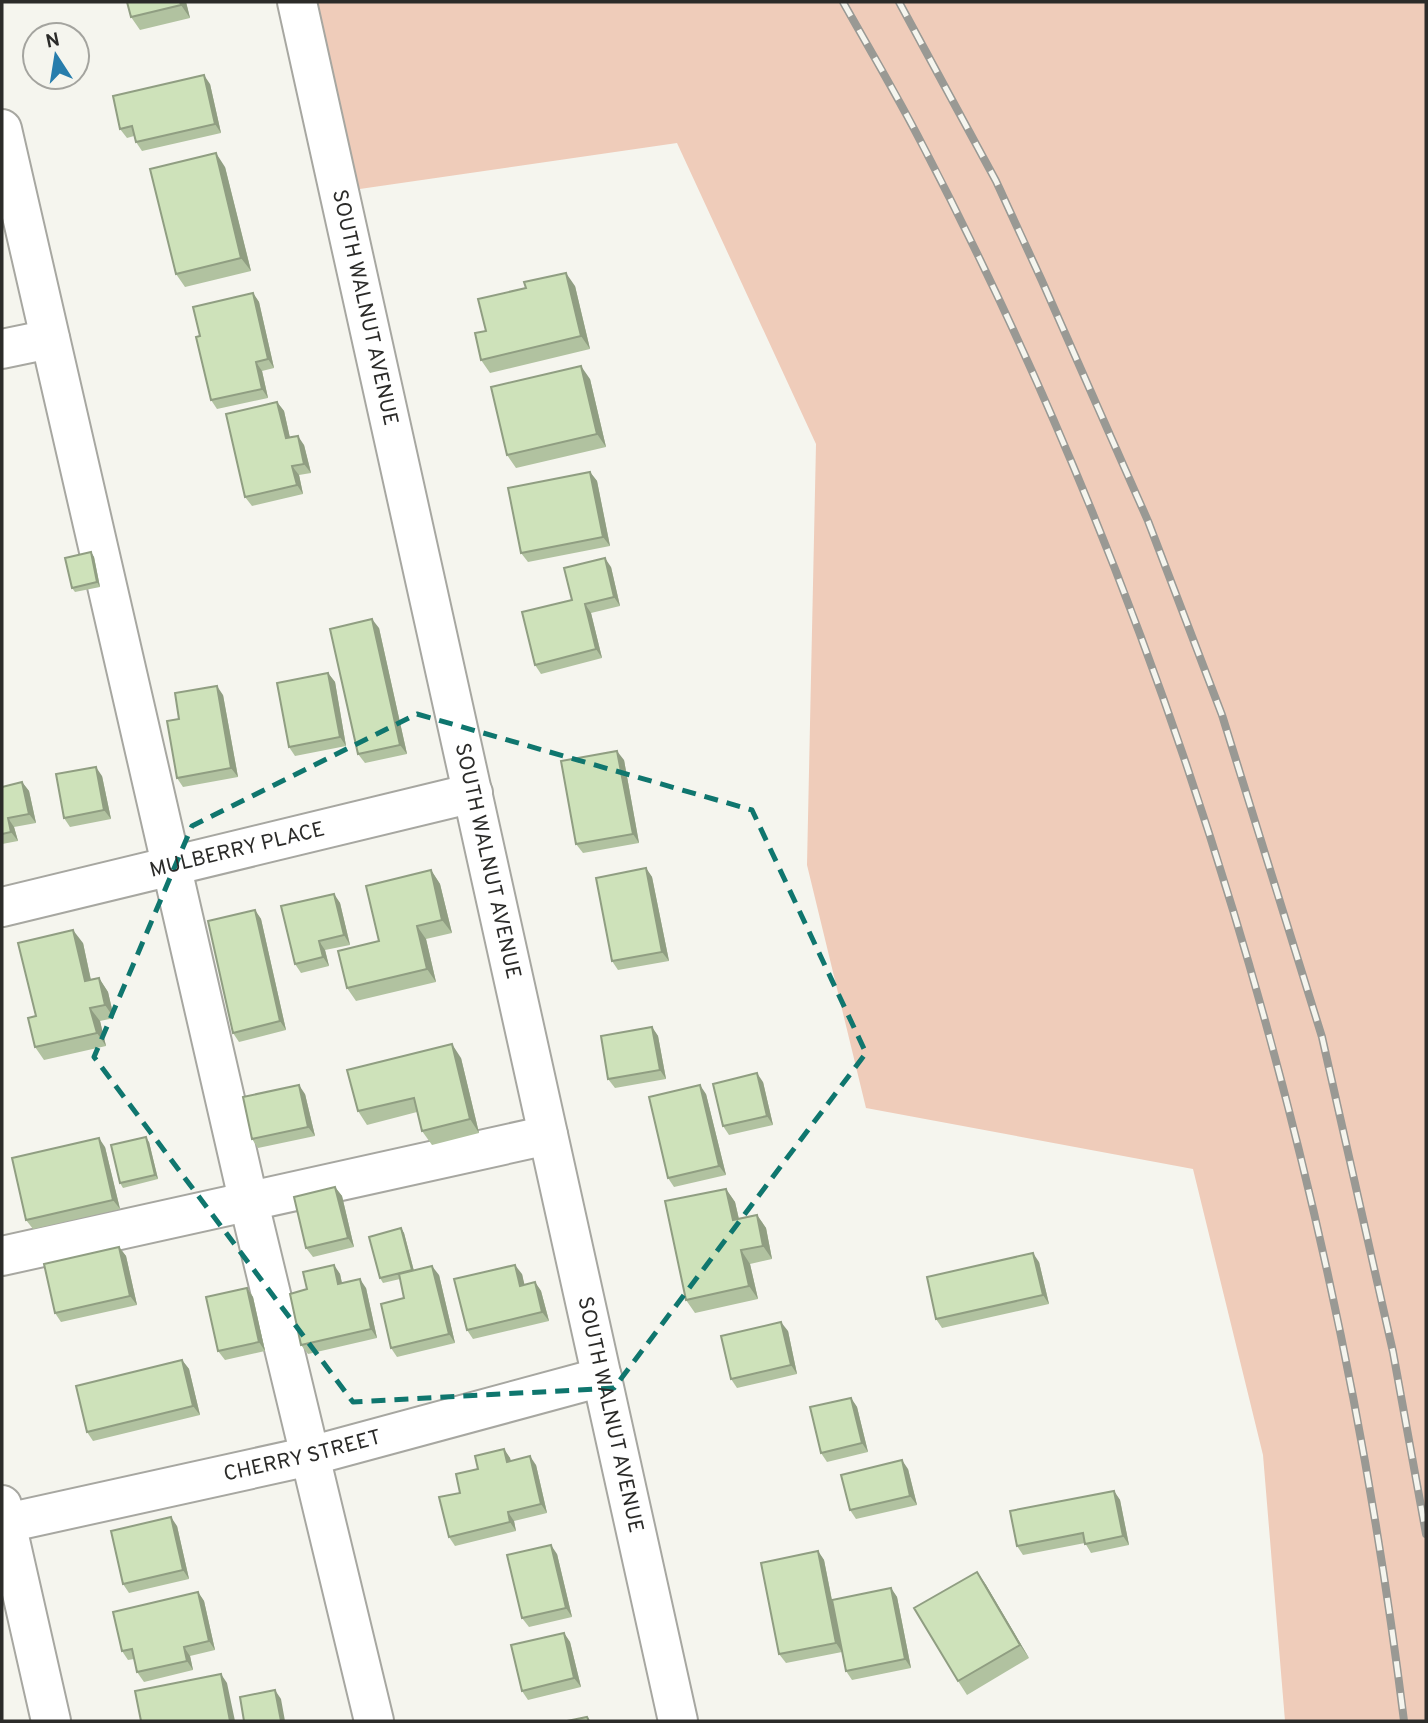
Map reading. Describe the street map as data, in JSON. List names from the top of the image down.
{
  "streets": {
    "street": ["SOUTH WALNUT AVENUE", "MULBERRY PLACE", "CHERRY STREET"]
  },
  "crossings": [
    ["SOUTH WALNUT AVENUE", "MULBERRY PLACE"],
    ["SOUTH WALNUT AVENUE", "CHERRY STREET"]
  ],
  "north": "top"
}
